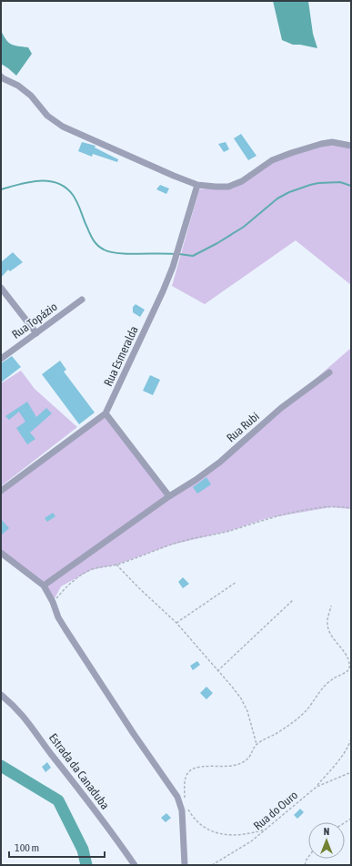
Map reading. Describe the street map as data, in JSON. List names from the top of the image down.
{
  "streets": {
    "street": [
      "Rua Topázio",
      "Rua Esmeralda",
      "Rua Rubi",
      "Estrada da Canaduba"
    ],
    "path": ["Rua do Ouro"]
  },
  "scale_bar": "100 m",
  "north": "top"
}
